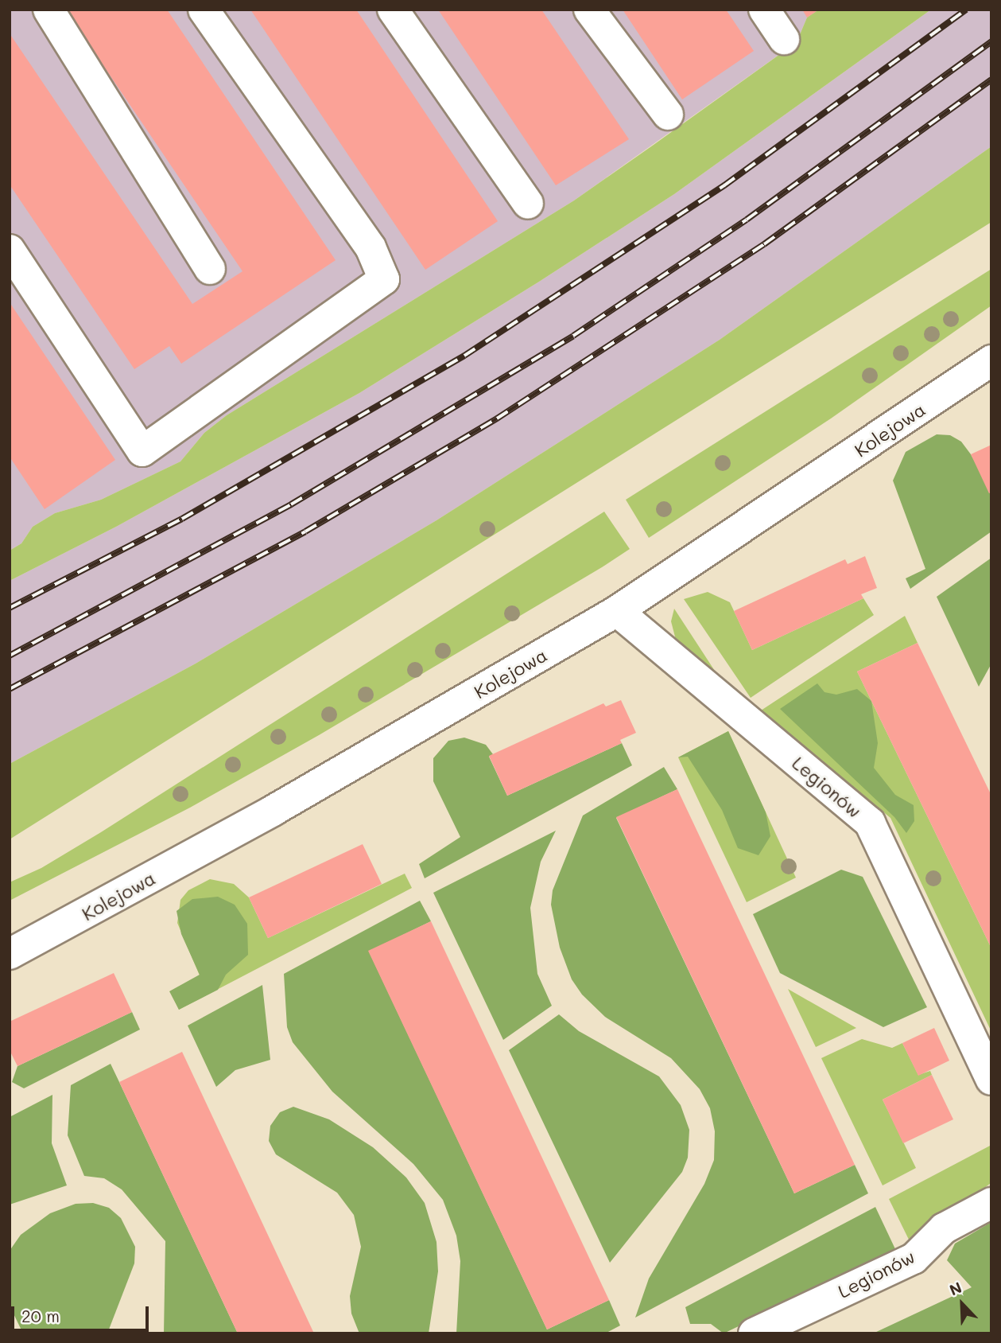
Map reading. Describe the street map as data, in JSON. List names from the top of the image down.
{
  "streets": {
    "street": ["Kolejowa", "Legionów"]
  },
  "crossings": [
    ["Kolejowa", "Legionów"]
  ],
  "scale_bar": "20 m",
  "north": "top left"
}
